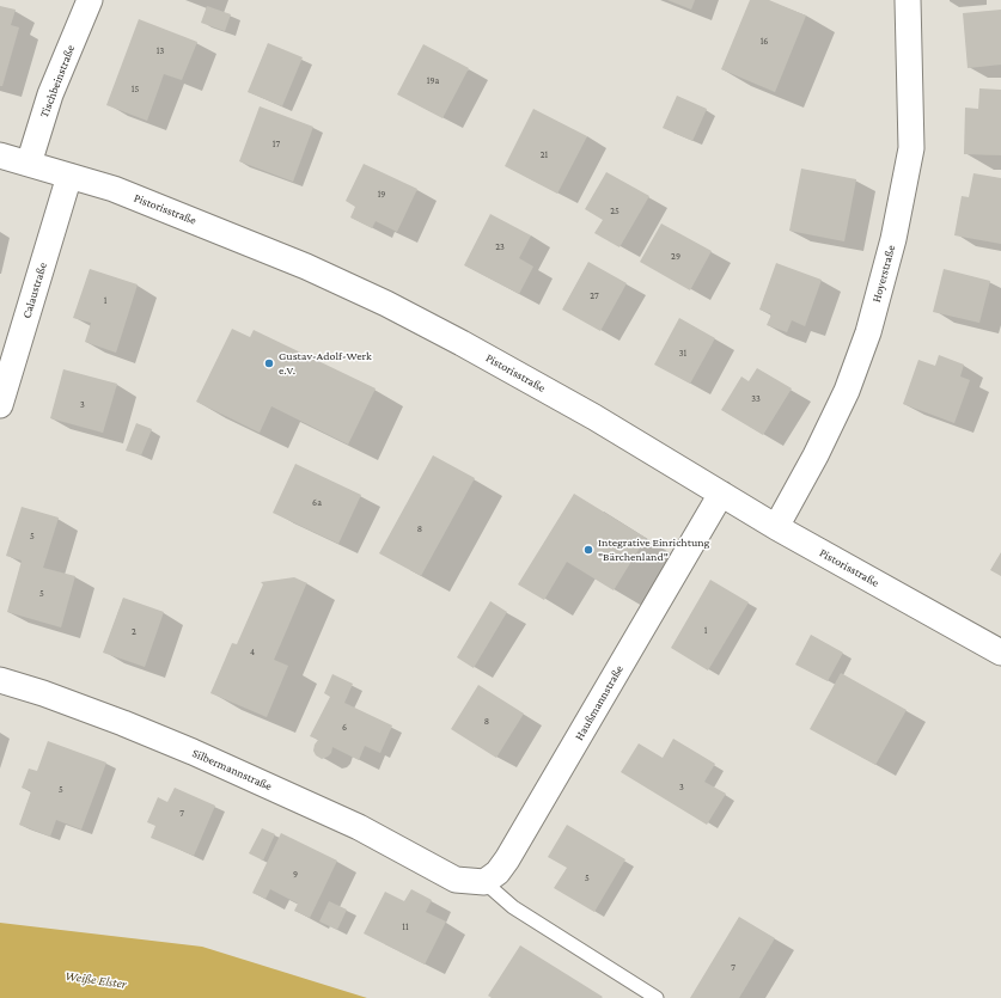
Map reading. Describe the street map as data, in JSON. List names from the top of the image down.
{
  "streets": {
    "street": [
      "Tischbeinstraße",
      "Pistorisstraße",
      "Hoyerstraße",
      "Calaustraße",
      "Haußmannstraße",
      "Silbermannstraße"
    ]
  },
  "crossings": [
    ["Tischbeinstraße", "Pistorisstraße"],
    ["Pistorisstraße", "Hoyerstraße"],
    ["Pistorisstraße", "Calaustraße"],
    ["Pistorisstraße", "Haußmannstraße"],
    ["Haußmannstraße", "Silbermannstraße"]
  ],
  "water": ["Weiße Elster"],
  "places": ["Gustav-Adolf-Werk e.V.", "Integrative Einrichtung \"Bärchenland\""],
  "house_numbers": [
    "16",
    "13",
    "19a",
    "15",
    "17",
    "21",
    "19",
    "25",
    "23",
    "29",
    "27",
    "1",
    "31",
    "33",
    "3",
    "6a",
    "8",
    "5",
    "5",
    "1",
    "2",
    "4",
    "8",
    "6",
    "3",
    "5",
    "7",
    "9",
    "5",
    "11",
    "7"
  ]
}
